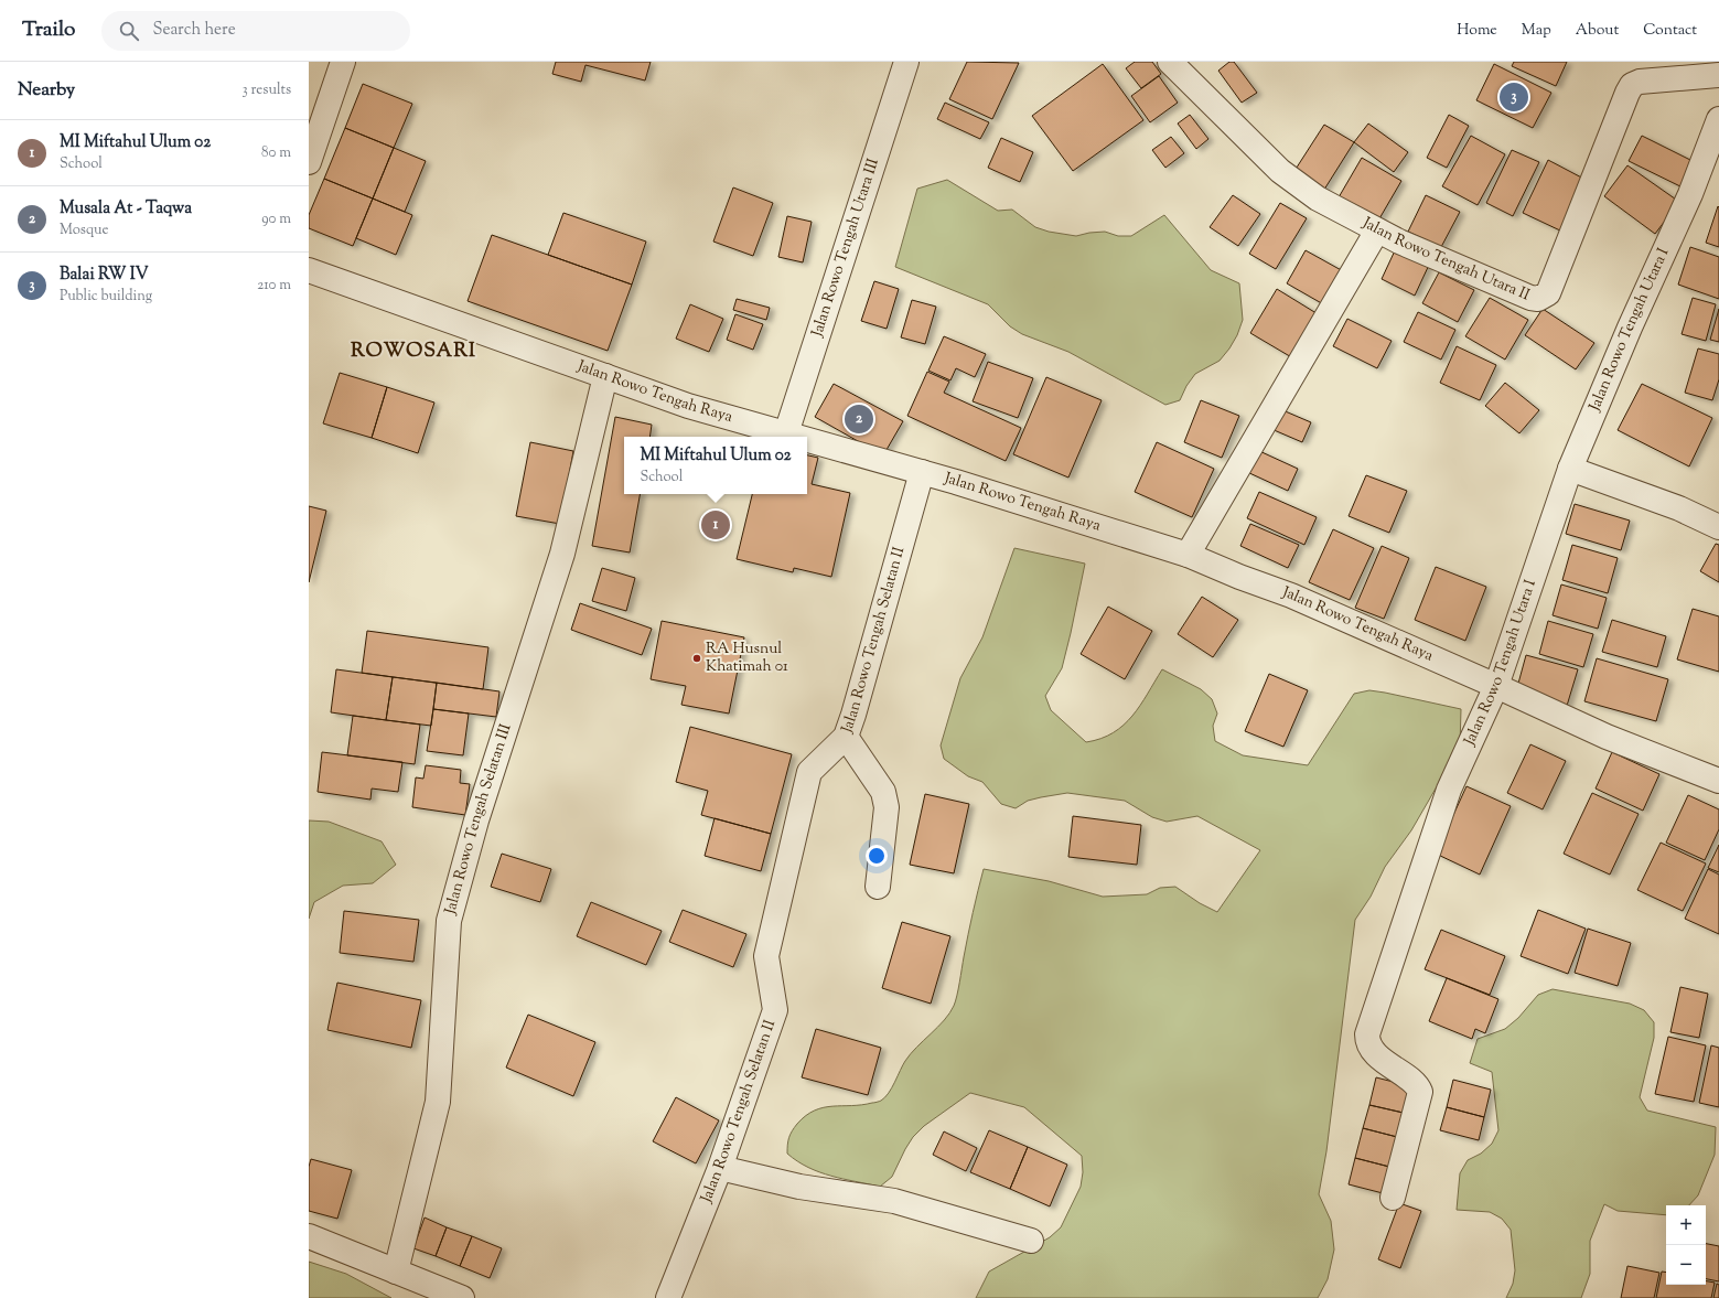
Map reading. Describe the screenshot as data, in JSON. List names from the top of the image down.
{
  "streets": {
    "street": [
      "Jalan Rowo Tengah Utara III",
      "Jalan Rowo Tengah Utara II",
      "Jalan Rowo Tengah Utara I",
      "Jalan Rowo Tengah Raya",
      "Jalan Rowo Tengah Selatan II",
      "Jalan Rowo Tengah Selatan III"
    ]
  },
  "crossings": [
    ["Jalan Rowo Tengah Utara III", "Jalan Rowo Tengah Raya"],
    ["Jalan Rowo Tengah Utara I", "Jalan Rowo Tengah Raya"],
    ["Jalan Rowo Tengah Raya", "Jalan Rowo Tengah Selatan II"],
    ["Jalan Rowo Tengah Raya", "Jalan Rowo Tengah Selatan III"]
  ],
  "districts": ["ROWOSARI"],
  "places": ["RA Husnul Khatimah 01"],
  "page": {
    "header": "Trailo",
    "search": "Search here",
    "nav": [
      "Home",
      "Map",
      "About",
      "Contact"
    ],
    "heading": ["Nearby", "3 results"],
    "pins": ["3", "2", "1"],
    "list": [
      {
        "mark": "1",
        "name": "MI Miftahul Ulum 02",
        "note": "School",
        "value": "80 m"
      },
      {
        "mark": "2",
        "name": "Musala At - Taqwa",
        "note": "Mosque",
        "value": "90 m"
      },
      {
        "mark": "3",
        "name": "Balai RW IV",
        "note": "Public building",
        "value": "210 m"
      }
    ],
    "popup": ["MI Miftahul Ulum 02", "School"],
    "map_buttons": ["+", "−"]
  }
}
